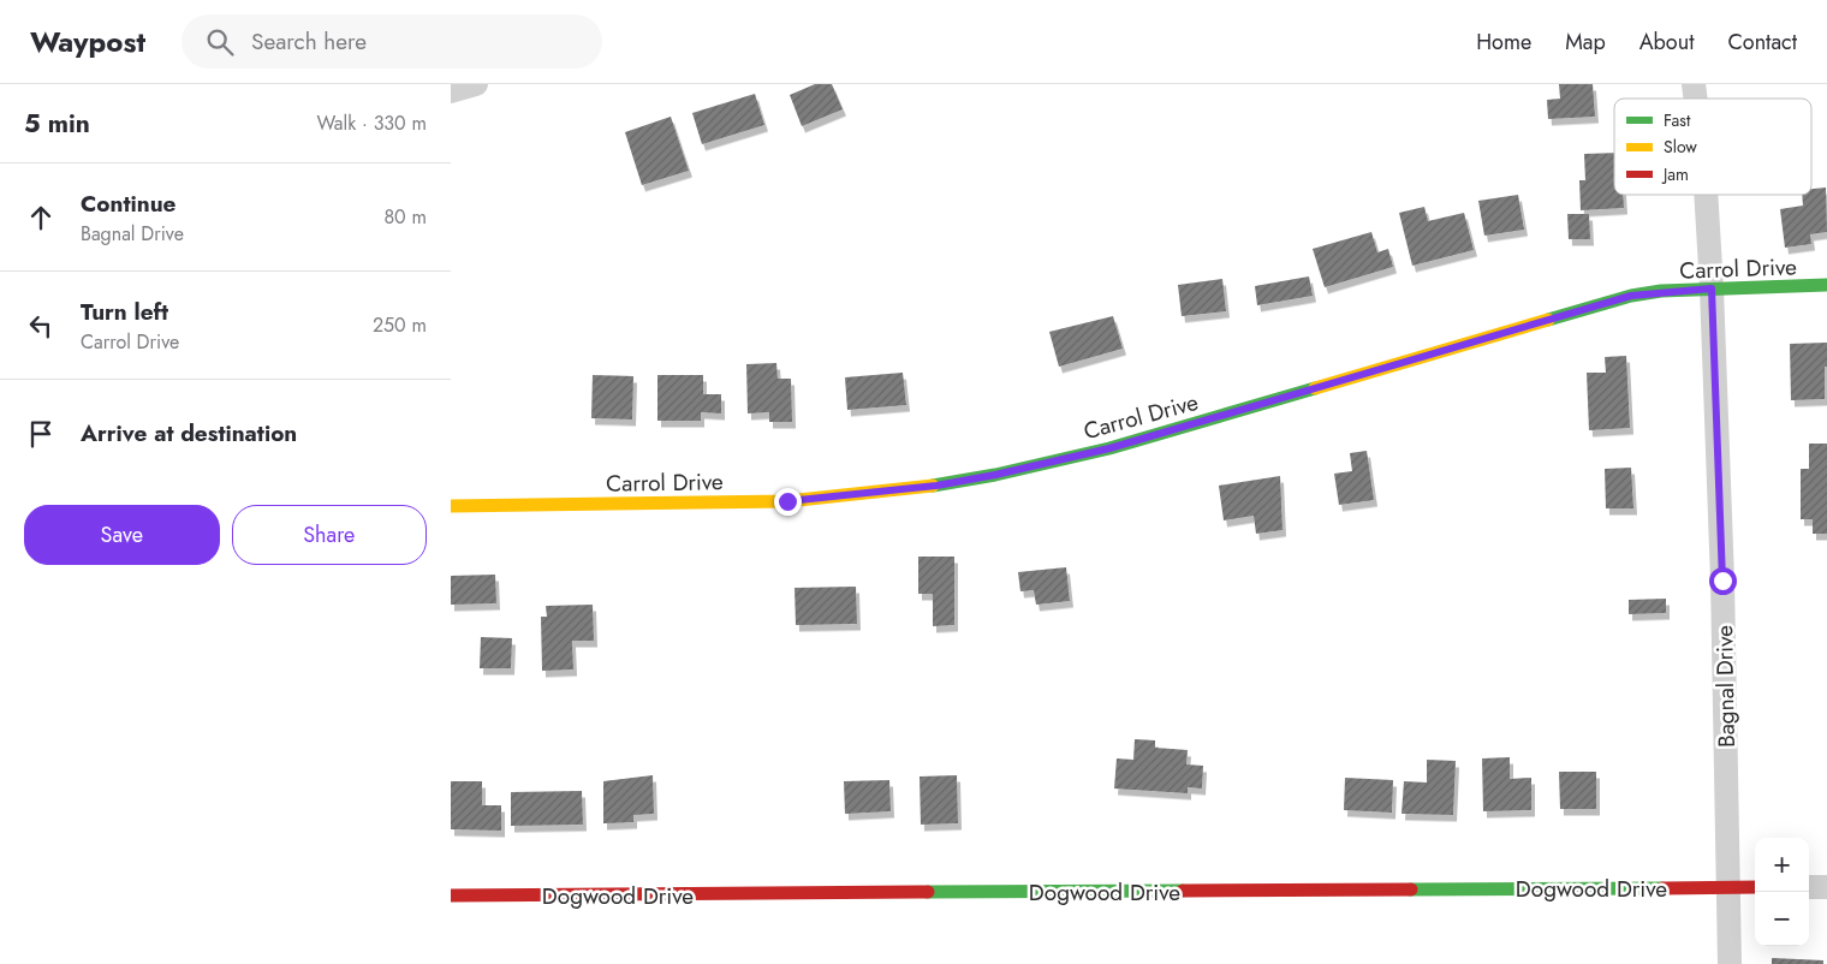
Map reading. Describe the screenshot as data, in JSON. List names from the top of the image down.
{
  "streets": {
    "street": ["Carrol Drive", "Bagnal Drive", "Dogwood Drive"]
  },
  "crossings": [
    ["Carrol Drive", "Bagnal Drive"],
    ["Bagnal Drive", "Dogwood Drive"]
  ],
  "legend": ["Fast", "Slow", "Jam"],
  "page": {
    "header": "Waypost",
    "search": "Search here",
    "nav": [
      "Home",
      "Map",
      "About",
      "Contact"
    ],
    "heading": ["5 min", "Walk · 330 m"],
    "list": [
      ["Continue", "Bagnal Drive", "80 m"],
      ["Turn left", "Carrol Drive", "250 m"],
      "Arrive at destination"
    ],
    "buttons": ["Save", "Share"],
    "map_buttons": ["+", "−"]
  }
}
